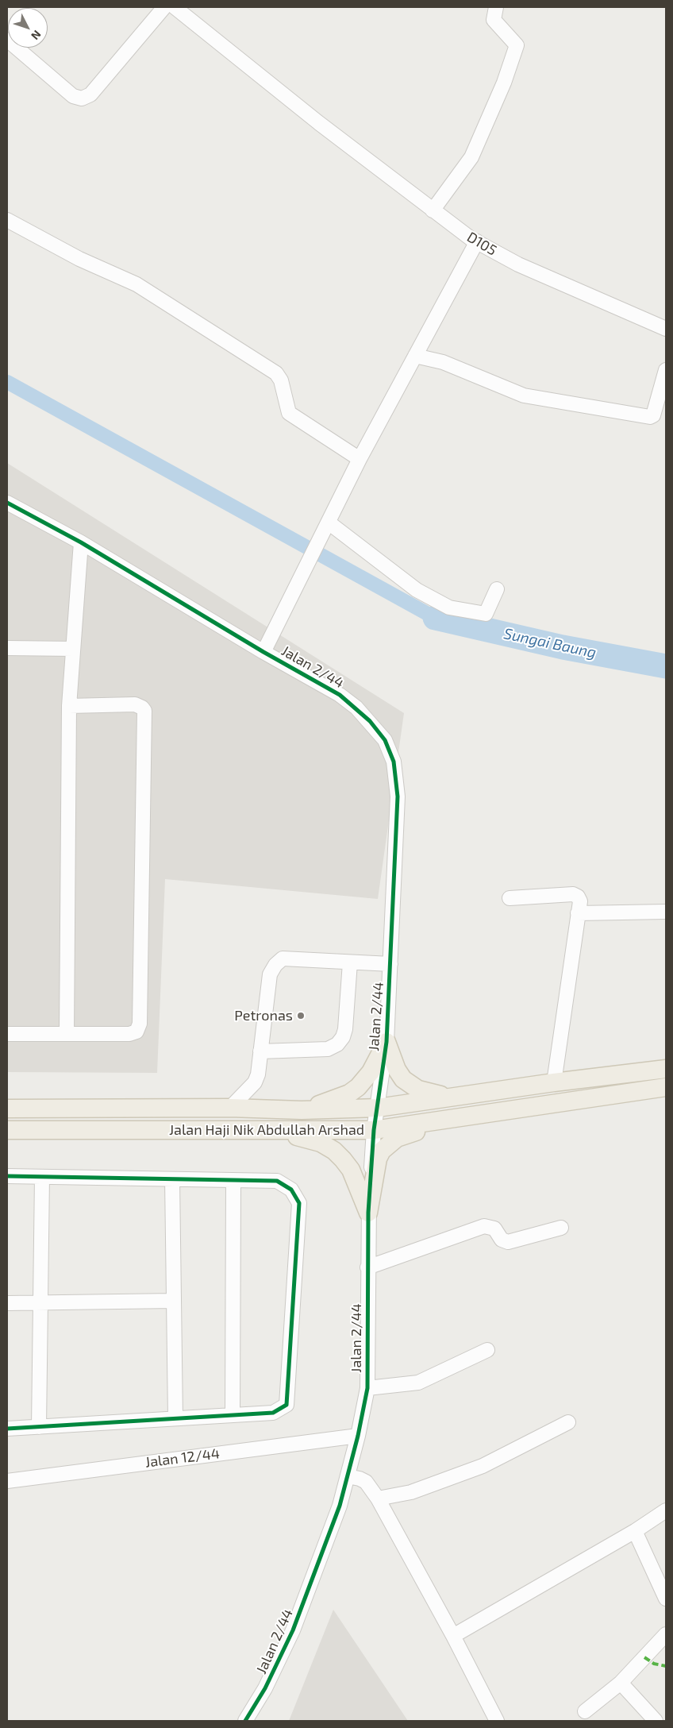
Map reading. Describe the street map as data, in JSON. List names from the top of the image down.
{
  "streets": {
    "main road": ["Jalan Haji Nik Abdullah Arshad"],
    "street": ["D105", "Jalan 2/44", "Jalan 12/44"]
  },
  "crossings": [
    ["Jalan 2/44", "Jalan Haji Nik Abdullah Arshad"],
    ["Jalan 2/44", "Jalan 12/44"]
  ],
  "water": ["Sungai Baung"],
  "places": ["Petronas"],
  "north": "bottom right"
}
